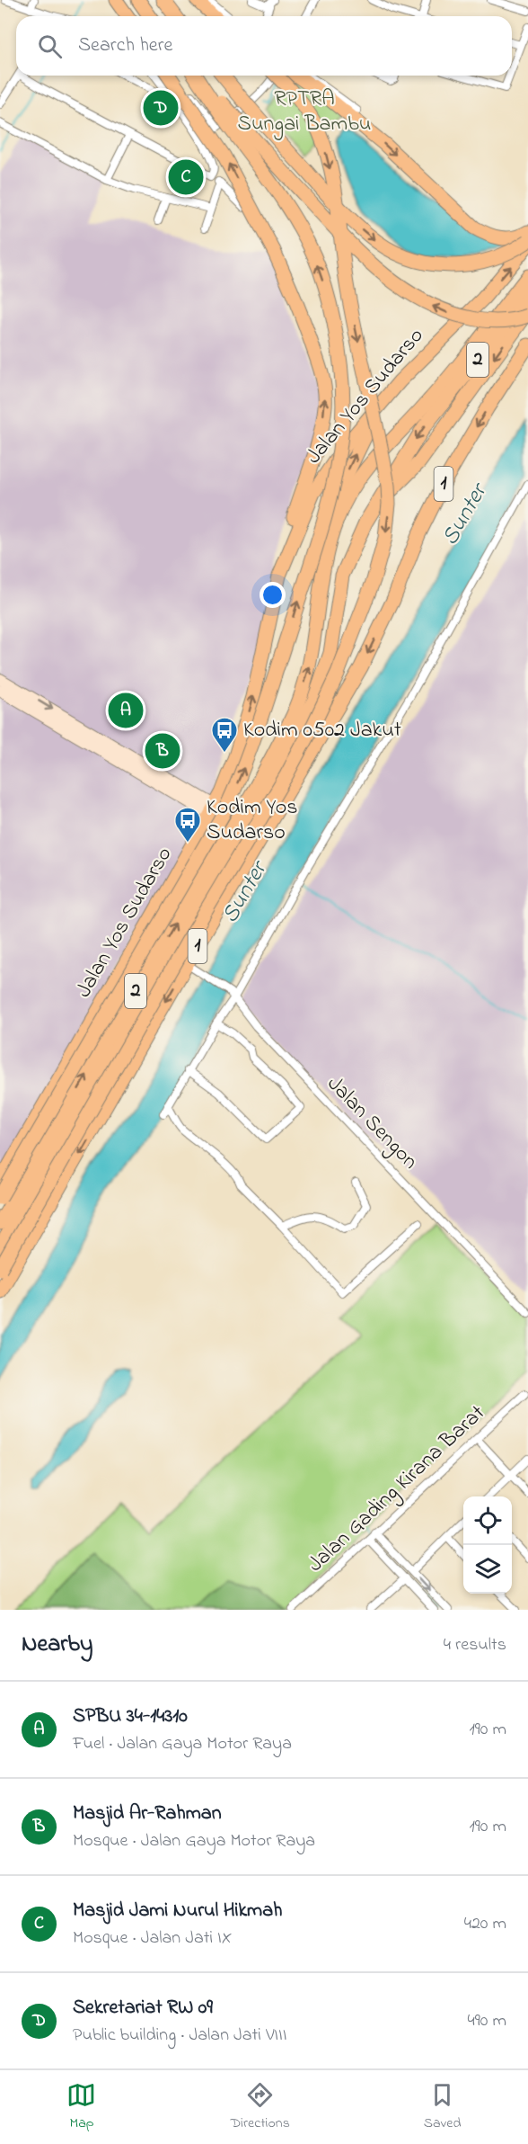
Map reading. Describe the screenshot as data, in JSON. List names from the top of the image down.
{
  "streets": {
    "highway": ["2", "Jalan Yos Sudarso", "1"],
    "street": ["Jalan Sengon", "Jalan Gading Kirana Barat"]
  },
  "crossings": [
    ["1", "Jalan Sengon"]
  ],
  "water": ["Sunter"],
  "parks": ["RPTRA Sungai Bambu"],
  "places": {
    "bus stop": ["Kodim 0502 Jakut", "Kodim Yos Sudarso"]
  },
  "page": {
    "search": "Search here",
    "pins": [
      "D",
      "C",
      "A",
      "B"
    ],
    "heading": ["Nearby", "4 results"],
    "list": [
      {
        "mark": "A",
        "name": "SPBU 34-14310",
        "note": "Fuel · Jalan Gaya Motor Raya",
        "value": "190 m"
      },
      {
        "mark": "B",
        "name": "Masjid Ar-Rahman",
        "note": "Mosque · Jalan Gaya Motor Raya",
        "value": "190 m"
      },
      {
        "mark": "C",
        "name": "Masjid Jami Nurul Hikmah",
        "note": "Mosque · Jalan Jati IX",
        "value": "420 m"
      },
      {
        "mark": "D",
        "name": "Sekretariat RW 09",
        "note": "Public building · Jalan Jati VIII",
        "value": "490 m"
      }
    ],
    "nav": ["Map", "Directions", "Saved"]
  }
}
